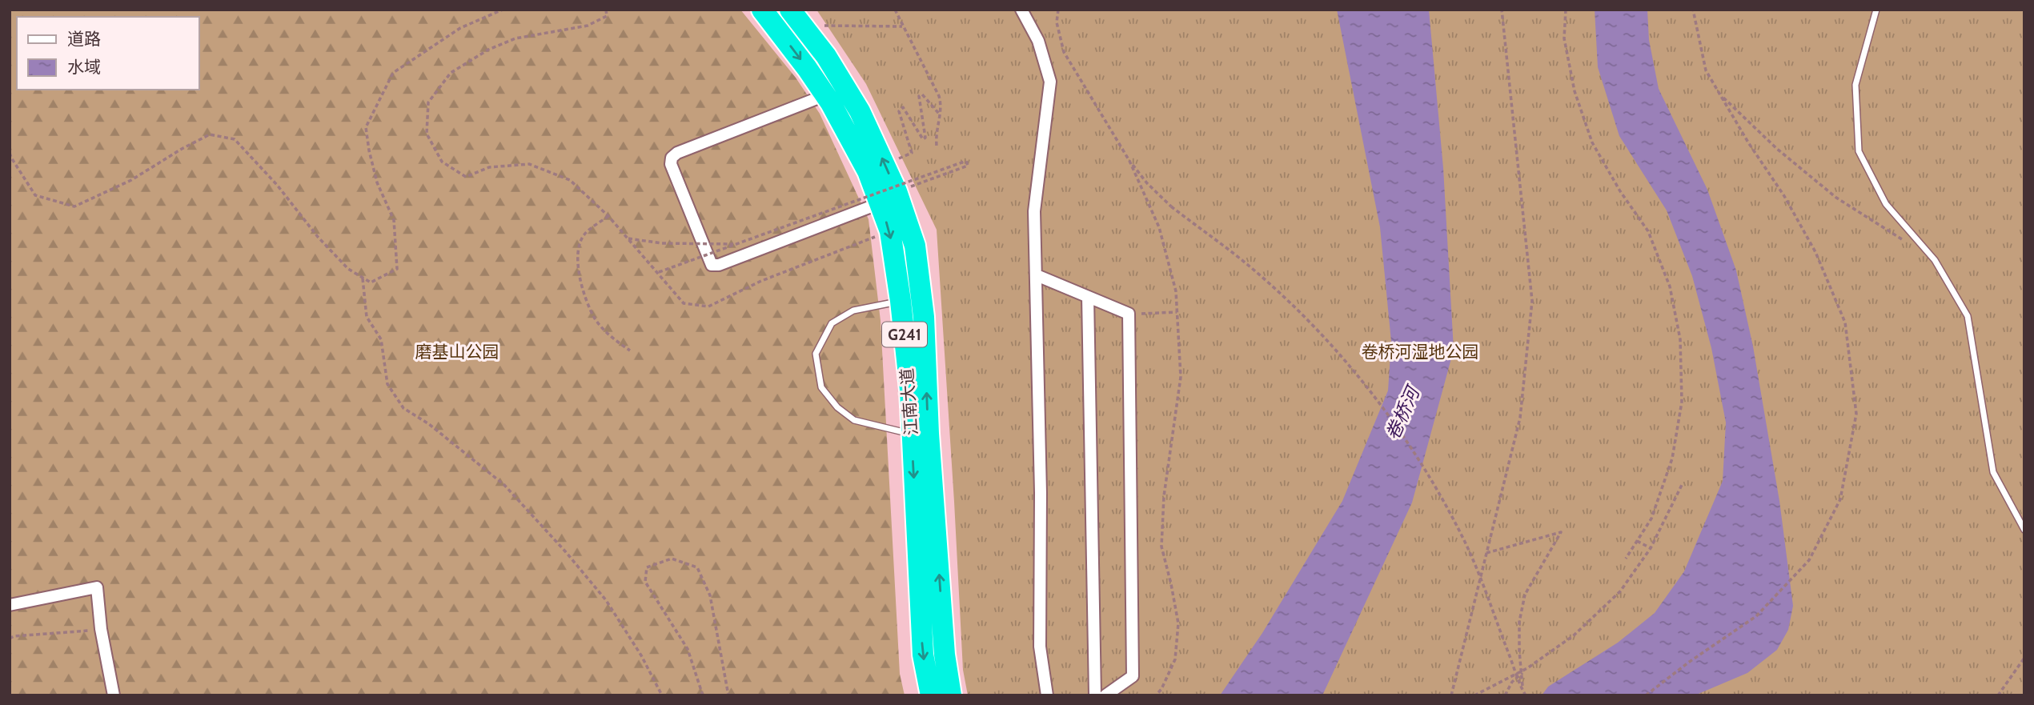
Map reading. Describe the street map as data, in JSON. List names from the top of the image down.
{
  "streets": {
    "highway": ["G241", "江南大道"]
  },
  "water": ["卷桥河"],
  "parks": ["磨基山公园", "卷桥河湿地公园"],
  "legend": ["道路", "水域"]
}
